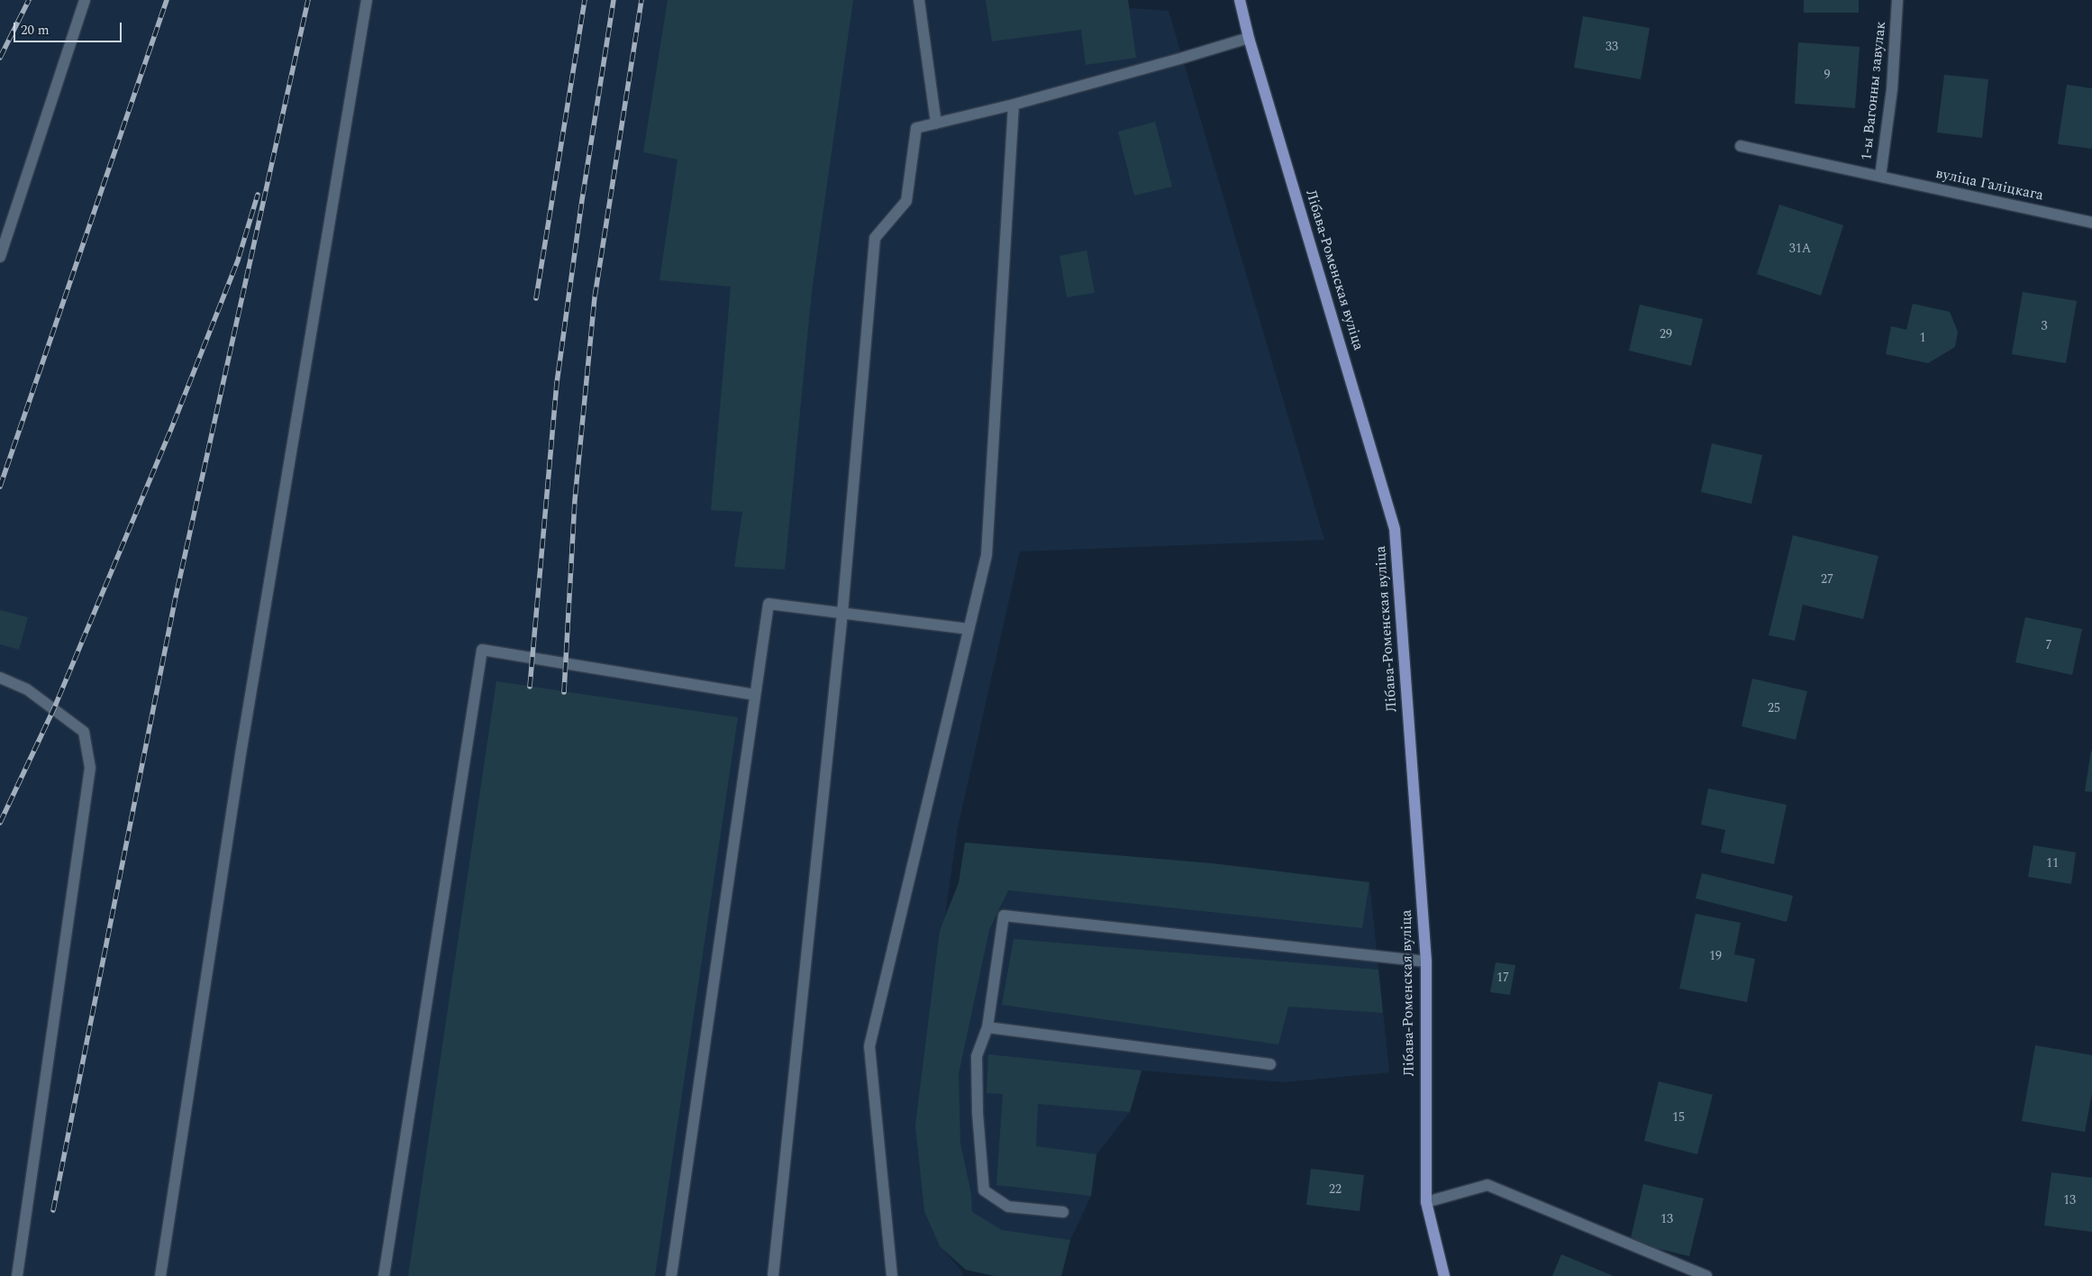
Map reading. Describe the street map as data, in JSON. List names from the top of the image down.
{
  "streets": {
    "main road": ["Лібава-Роменская вуліца"],
    "street": ["1-ы Вагонны завулак", "вуліца Галіцкага"]
  },
  "crossings": [
    ["1-ы Вагонны завулак", "вуліца Галіцкага"]
  ],
  "house_numbers": [
    "33",
    "9",
    "31А",
    "3",
    "29",
    "1",
    "27",
    "7",
    "25",
    "11",
    "19",
    "17",
    "15",
    "22",
    "13",
    "13"
  ],
  "scale_bar": "20 m"
}
